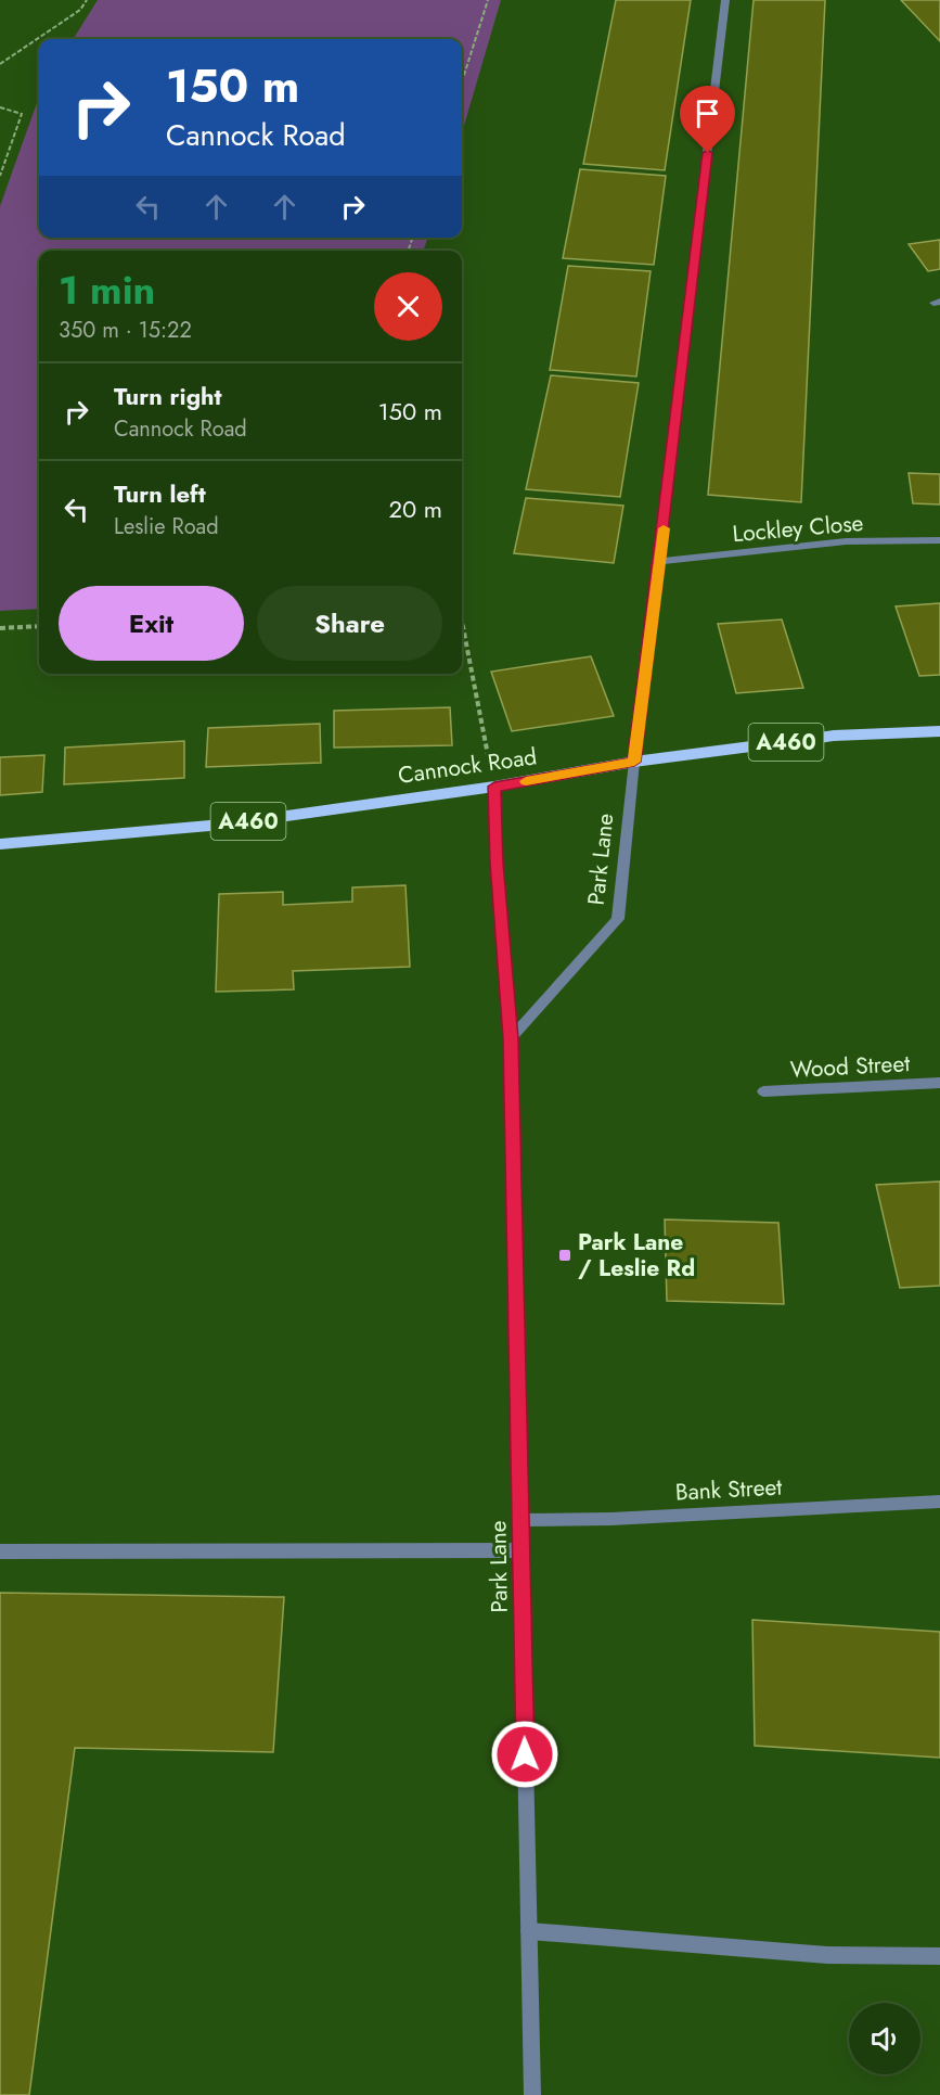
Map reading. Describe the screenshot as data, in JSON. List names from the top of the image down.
{
  "streets": {
    "highway": ["A460", "Cannock Road"],
    "street": [
      "Lockley Close",
      "Park Lane",
      "Wood Street",
      "Bank Street"
    ]
  },
  "crossings": [
    ["Lockley Close", "Park Lane"],
    ["Cannock Road", "Park Lane"],
    ["Park Lane", "Bank Street"]
  ],
  "places": {
    "transit": ["Park Lane / Leslie Rd"]
  },
  "page": {
    "turn": ["150 m", "Cannock Road"],
    "heading": ["1 min", "350 m · 15:22"],
    "list": [
      {
        "name": "Turn right",
        "note": "Cannock Road",
        "value": "150 m"
      },
      {
        "name": "Turn left",
        "note": "Leslie Road",
        "value": "20 m"
      }
    ],
    "buttons": ["Exit", "Share"]
  }
}
